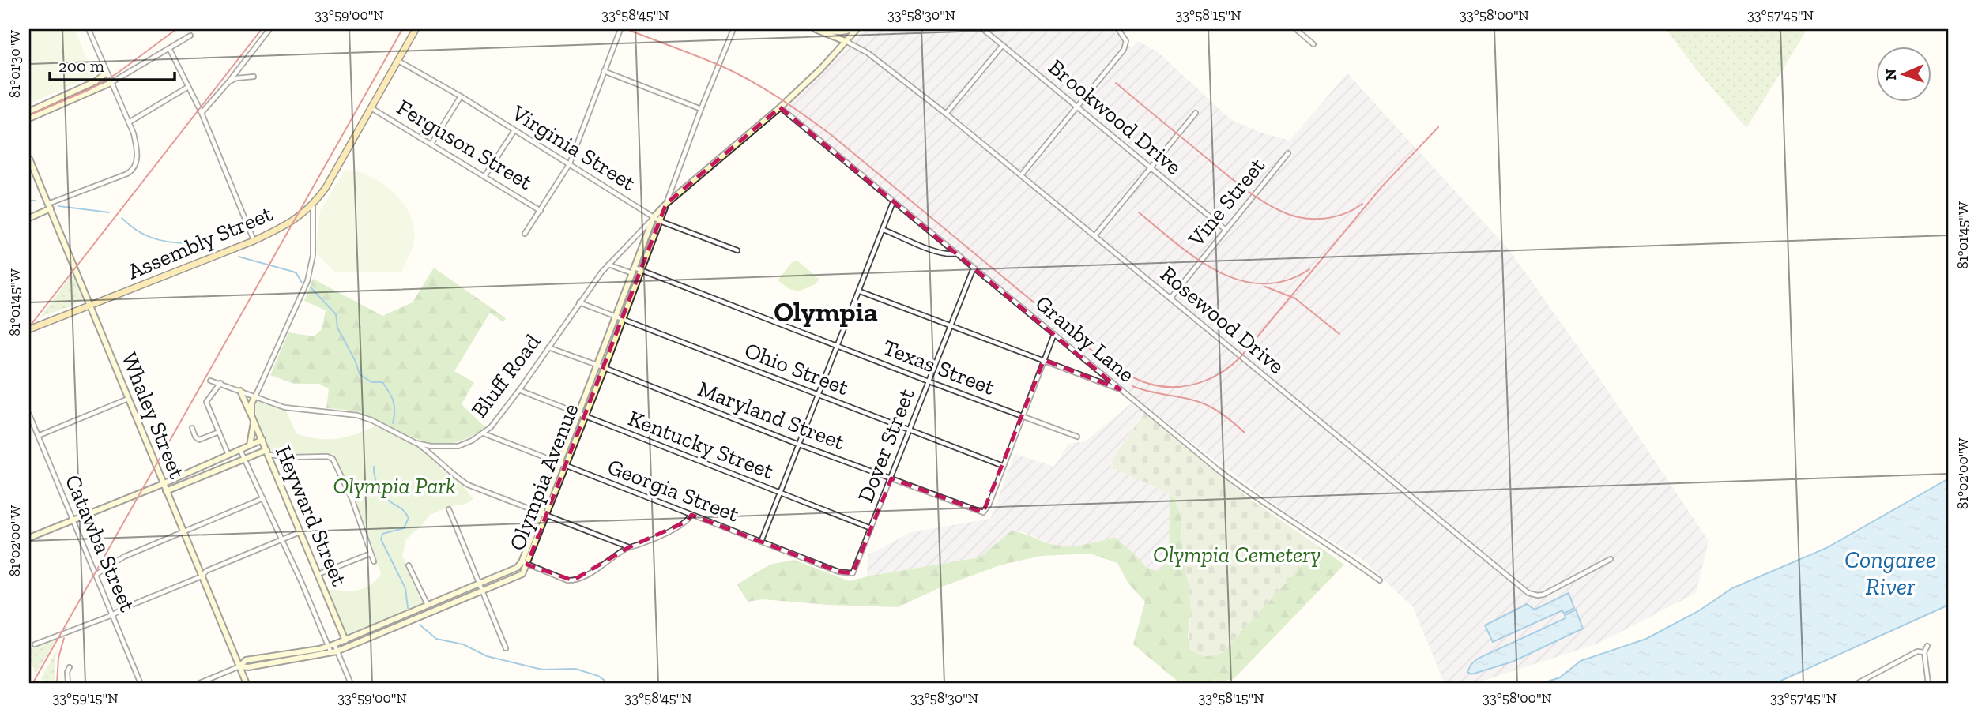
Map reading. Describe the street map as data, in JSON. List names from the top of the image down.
{
  "streets": {
    "main road": [
      "Assembly Street",
      "Rosewood Drive",
      "Whaley Street",
      "Olympia Avenue",
      "Heyward Street"
    ],
    "street": [
      "Brookwood Drive",
      "Ferguson Street",
      "Virginia Street",
      "Vine Street",
      "Granby Lane",
      "Texas Street",
      "Ohio Street",
      "Bluff Road",
      "Maryland Street",
      "Kentucky Street",
      "Dover Street",
      "Georgia Street",
      "Catawba Street"
    ]
  },
  "crossings": [
    ["Brookwood Drive", "Vine Street"],
    ["Ferguson Street", "Assembly Street"],
    ["Virginia Street", "Assembly Street"],
    ["Virginia Street", "Bluff Road"],
    ["Virginia Street", "Olympia Avenue"],
    ["Vine Street", "Rosewood Drive"],
    ["Assembly Street", "Whaley Street"],
    ["Granby Lane", "Dover Street"],
    ["Texas Street", "Bluff Road"],
    ["Texas Street", "Dover Street"],
    ["Texas Street", "Olympia Avenue"],
    ["Ohio Street", "Bluff Road"],
    ["Ohio Street", "Maryland Street"],
    ["Ohio Street", "Dover Street"],
    ["Ohio Street", "Olympia Avenue"],
    ["Bluff Road", "Maryland Street"],
    ["Bluff Road", "Kentucky Street"],
    ["Bluff Road", "Olympia Avenue"],
    ["Bluff Road", "Georgia Street"],
    ["Bluff Road", "Heyward Street"],
    ["Whaley Street", "Olympia Avenue"],
    ["Maryland Street", "Dover Street"],
    ["Maryland Street", "Olympia Avenue"],
    ["Kentucky Street", "Dover Street"],
    ["Kentucky Street", "Olympia Avenue"],
    ["Dover Street", "Georgia Street"],
    ["Olympia Avenue", "Georgia Street"],
    ["Olympia Avenue", "Heyward Street"]
  ],
  "districts": ["Olympia"],
  "water": ["Congaree River"],
  "parks": ["Olympia Park", "Olympia Cemetery"],
  "scale_bar": "200 m",
  "north": "left",
  "coordinates": [
    "33°59'00\"N",
    "33°58'45\"N",
    "33°58'30\"N",
    "33°58'15\"N",
    "33°58'00\"N",
    "33°57'45\"N",
    "81°01'30\"W",
    "81°01'45\"W",
    "81°02'00\"W",
    "33°59'15\"N"
  ]
}
